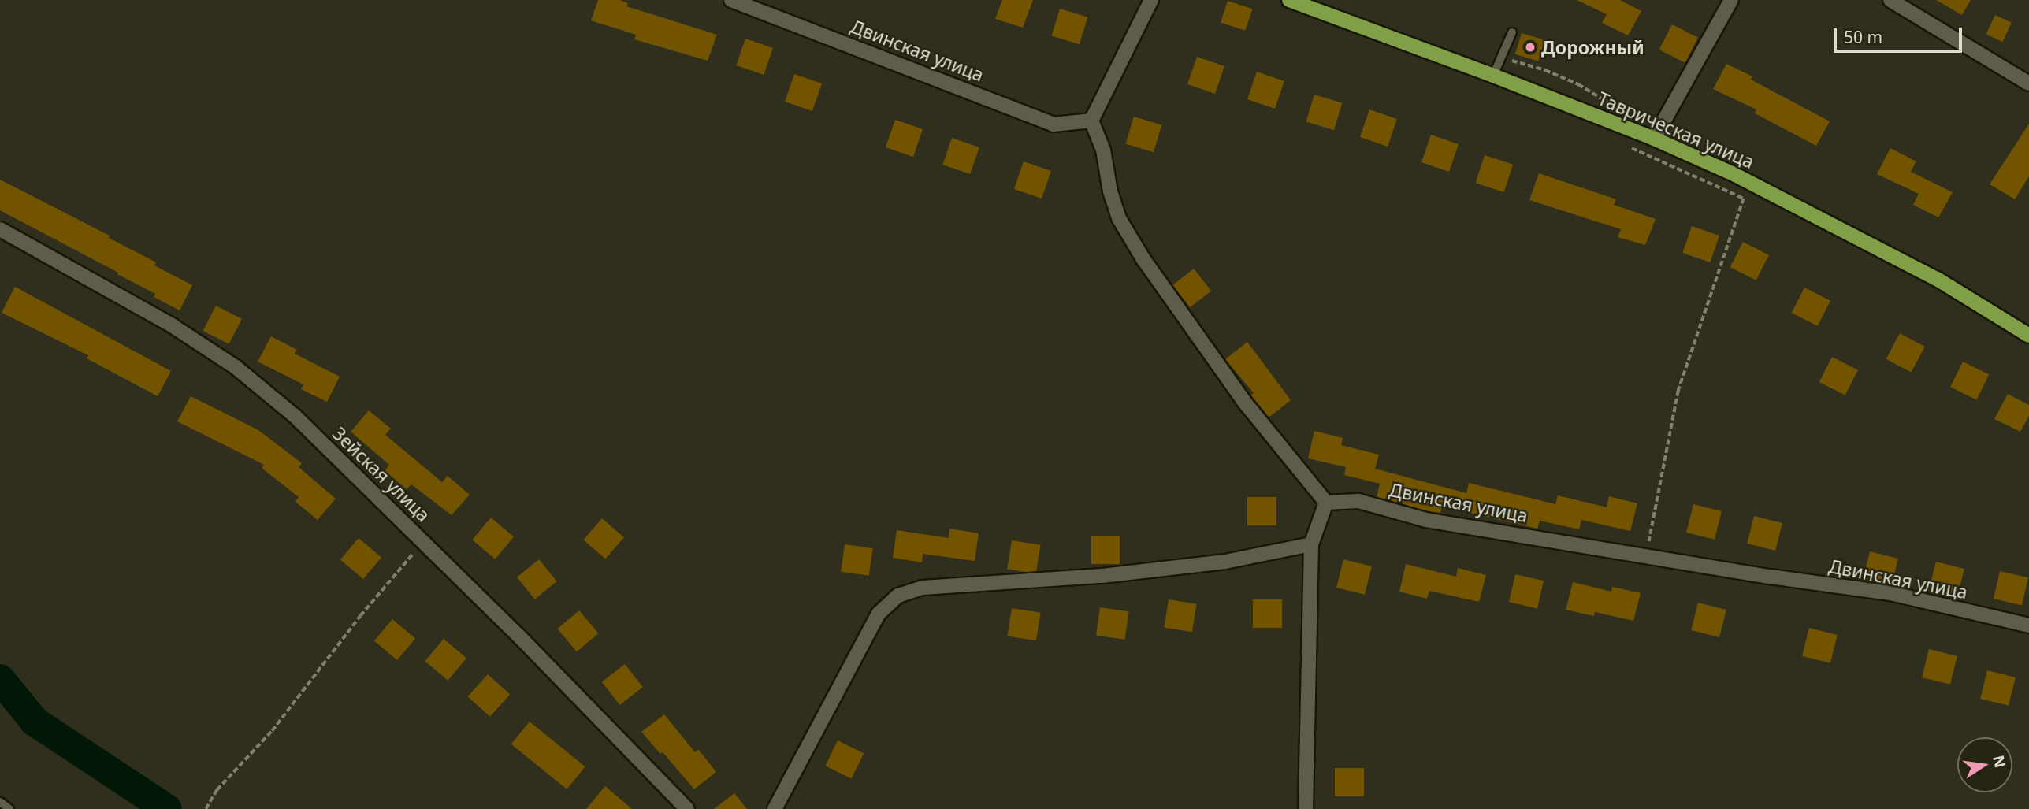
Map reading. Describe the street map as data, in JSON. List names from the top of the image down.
{
  "streets": {
    "main road": ["Таврическая улица"],
    "street": ["Двинская улица", "Зейская улица"]
  },
  "places": ["Дорожный"],
  "scale_bar": "50 m",
  "north": "right"
}
